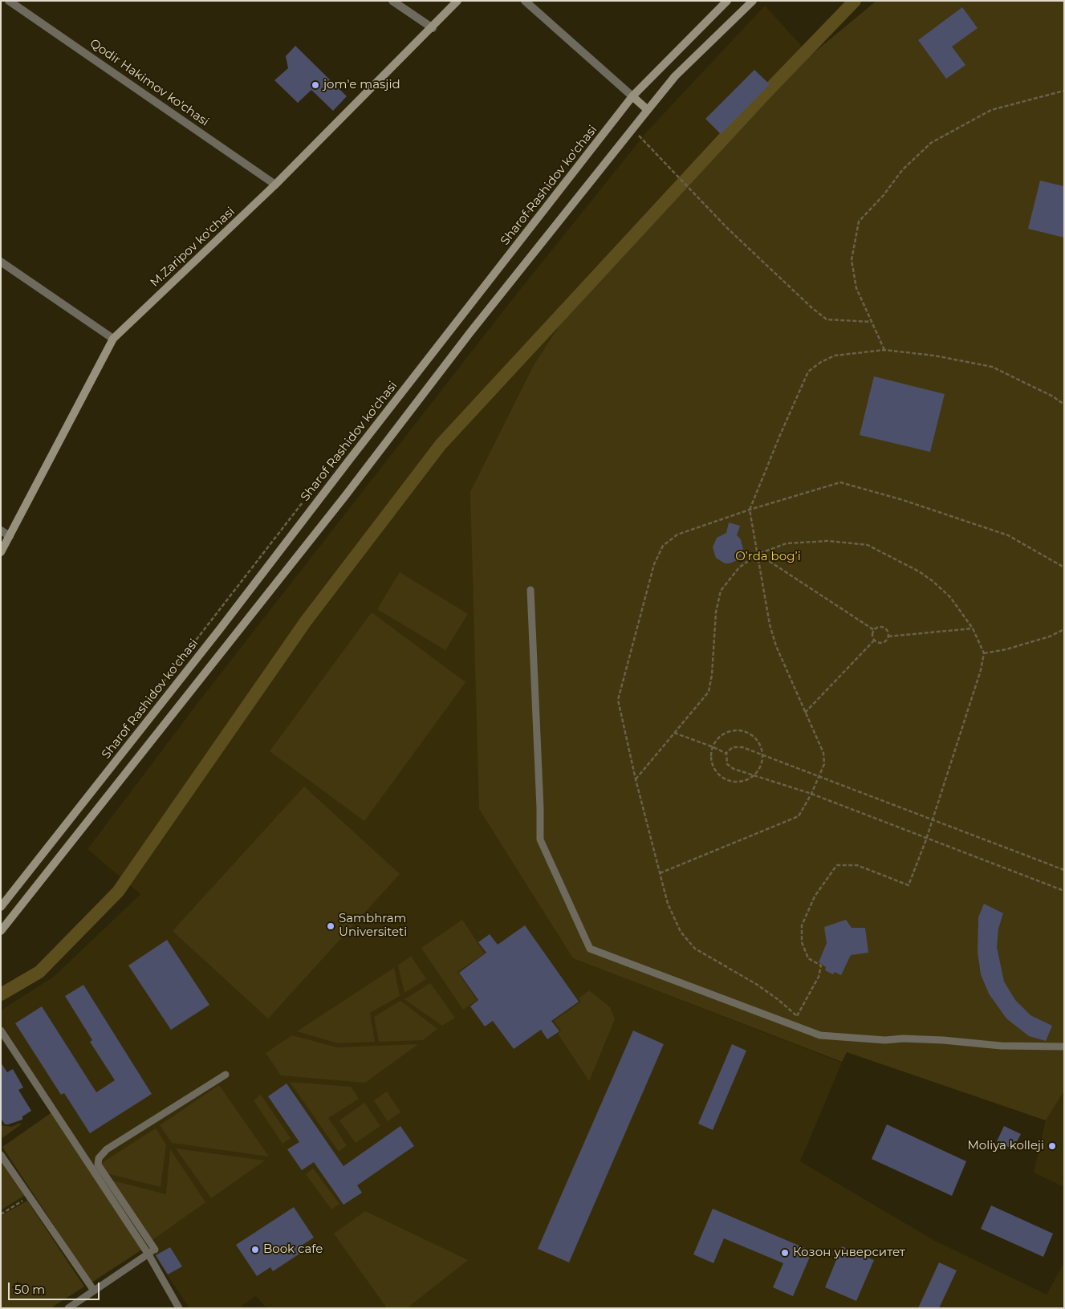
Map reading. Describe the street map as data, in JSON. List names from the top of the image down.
{
  "streets": {
    "street": ["Qodir Hakimov ko'chasi", "Sharof Rashidov ko'chasi", "M.Zaripov ko'chasi"]
  },
  "crossings": [
    ["Qodir Hakimov ko'chasi", "M.Zaripov ko'chasi"]
  ],
  "parks": ["O’rda bog’i"],
  "places": [
    "jom'e masjid",
    "Sambhram Universiteti",
    "Moliya kolleji",
    "Book cafe",
    "Козон унверситет"
  ],
  "scale_bar": "50 m"
}
